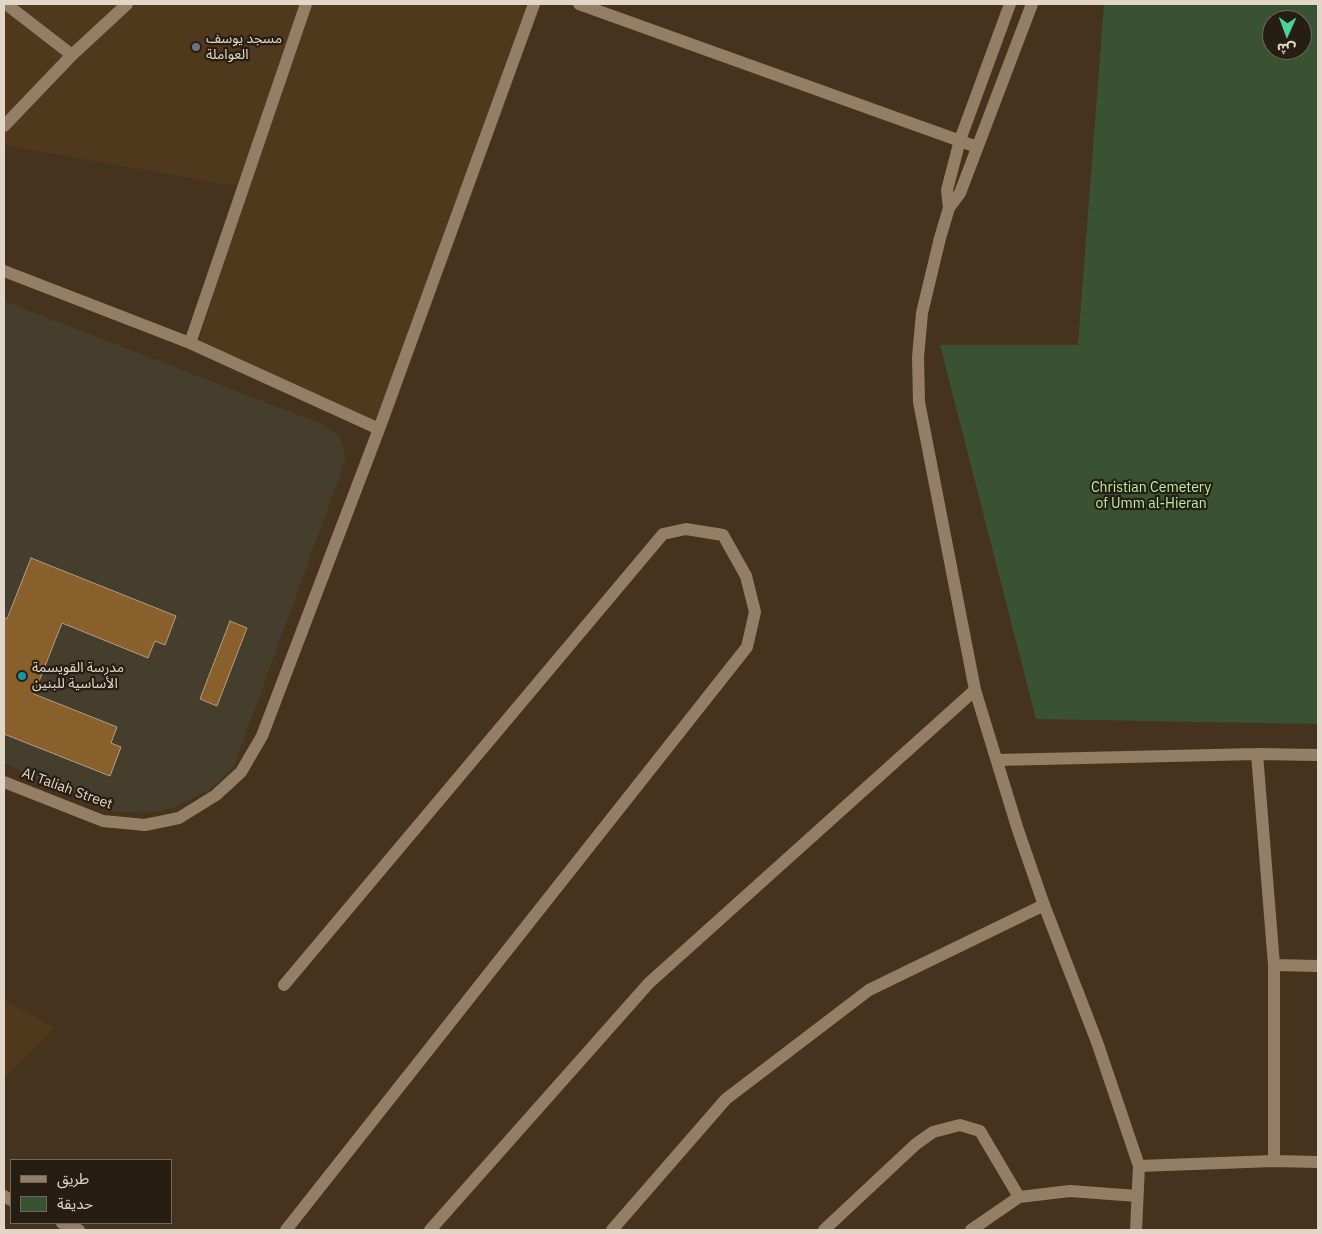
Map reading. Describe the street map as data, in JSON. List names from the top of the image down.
{
  "streets": {
    "street": ["Al Taliah Street"]
  },
  "parks": ["Christian Cemetery of Umm al-Hieran"],
  "places": ["مسجد يوسف العواملة", "مدرسة القويسمة الأساسية للبنين"],
  "legend": ["طريق", "حديقة"],
  "north": "bottom"
}
